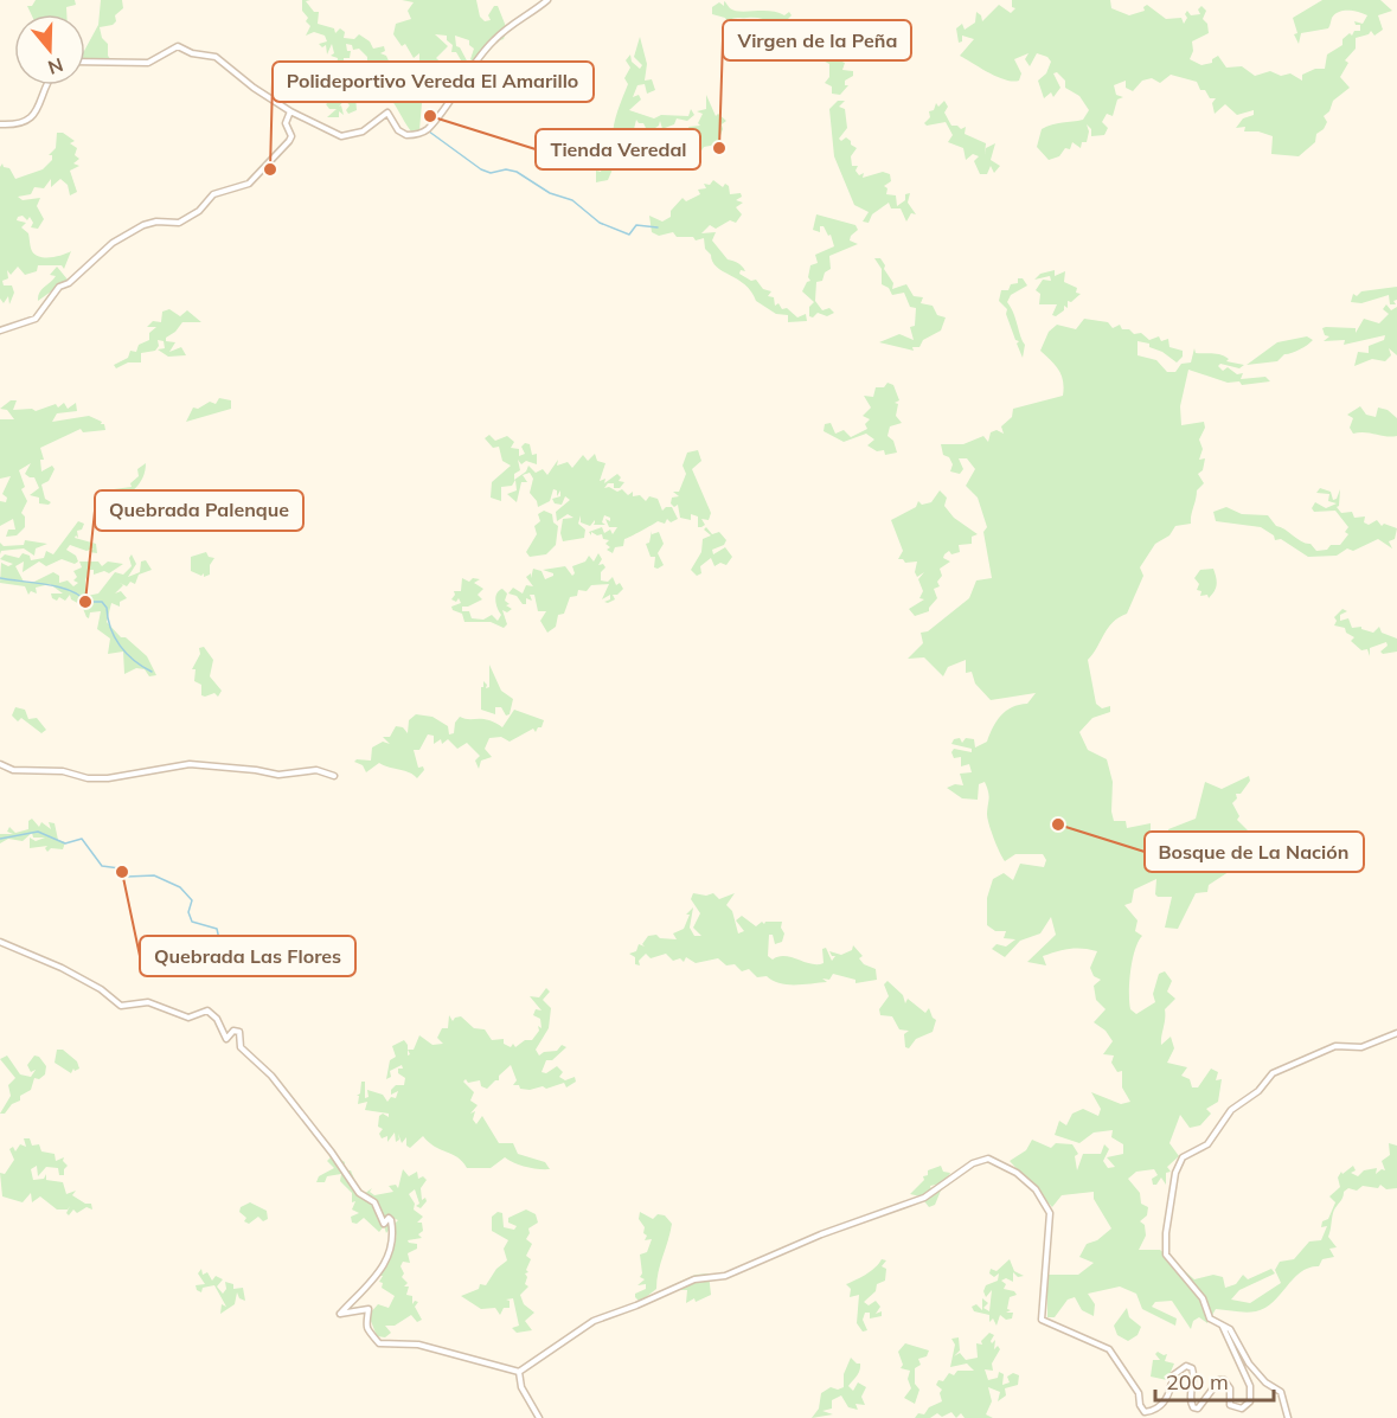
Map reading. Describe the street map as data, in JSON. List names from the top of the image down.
{
  "places": [
    "Tienda Veredal",
    "Virgen de la Peña",
    "Polideportivo Vereda El Amarillo",
    "Quebrada Palenque",
    "Bosque de La Nación",
    "Quebrada Las Flores"
  ],
  "scale_bar": "200 m",
  "north": "bottom"
}
